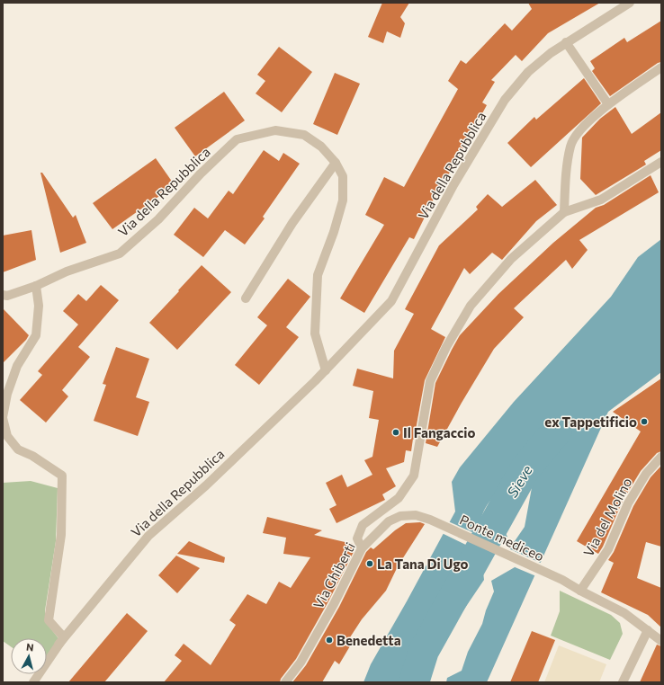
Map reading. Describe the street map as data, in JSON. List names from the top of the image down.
{
  "streets": {
    "street": [
      "Via della Repubblica",
      "Via del Molino",
      "Ponte mediceo",
      "Via Ghiberti"
    ]
  },
  "crossings": [
    ["Via del Molino", "Ponte mediceo"],
    ["Ponte mediceo", "Via Ghiberti"]
  ],
  "water": ["Sieve"],
  "places": [
    "ex Tappetificio",
    "Il Fangaccio",
    "La Tana Di Ugo",
    "Benedetta"
  ],
  "north": "top"
}
